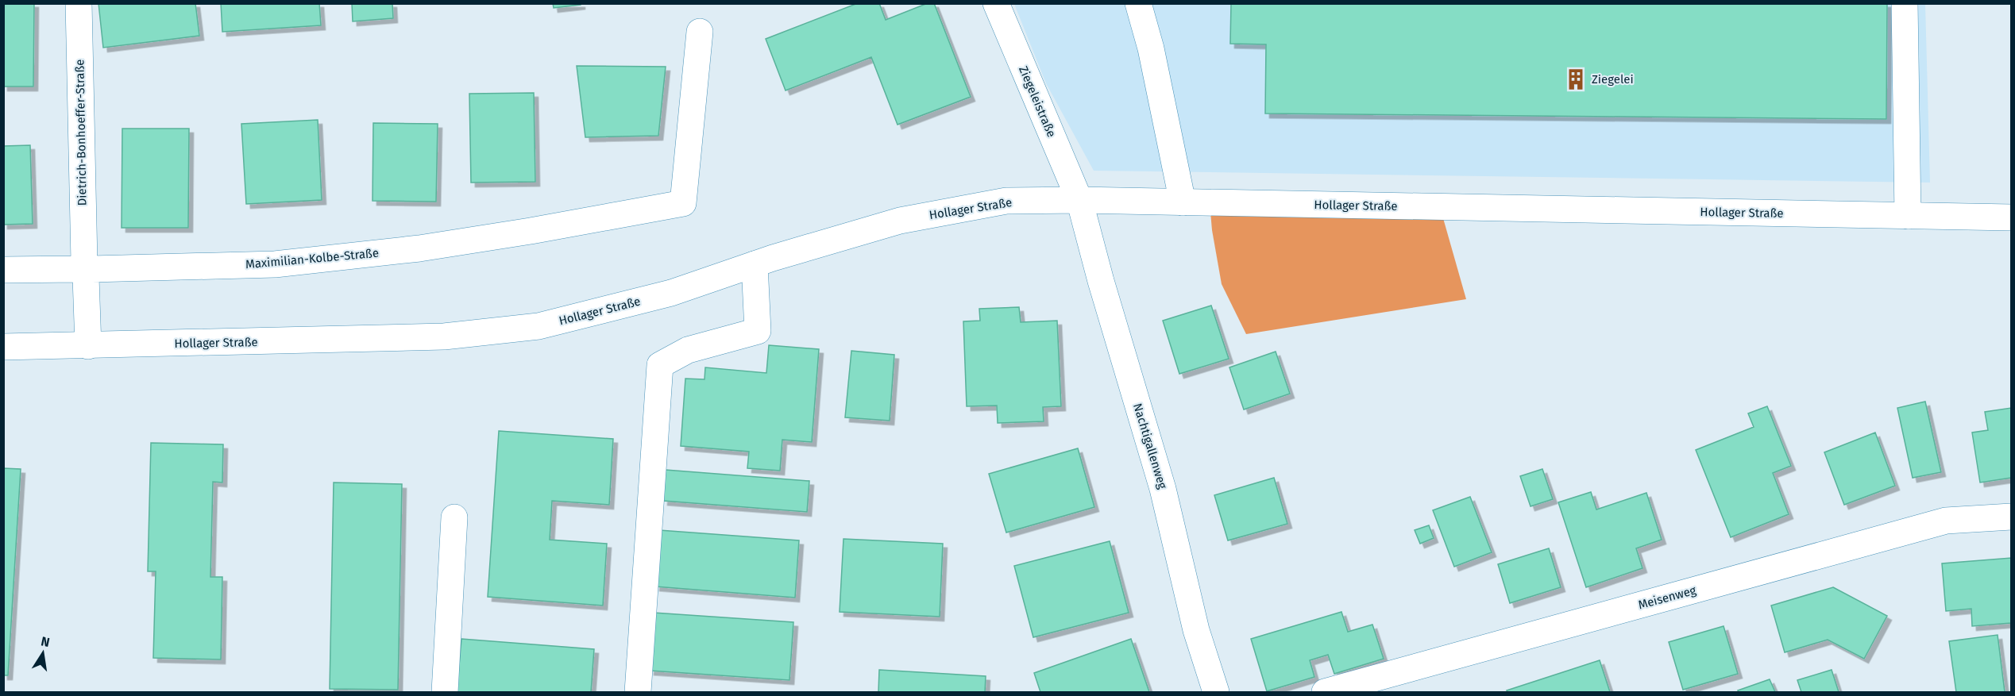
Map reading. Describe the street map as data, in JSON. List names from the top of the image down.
{
  "streets": {
    "street": [
      "Ziegeleistraße",
      "Dietrich-Bonhoeffer-Straße",
      "Hollager Straße",
      "Maximilian-Kolbe-Straße",
      "Nachtigallenweg",
      "Meisenweg"
    ]
  },
  "crossings": [
    ["Ziegeleistraße", "Hollager Straße"],
    ["Ziegeleistraße", "Nachtigallenweg"],
    ["Dietrich-Bonhoeffer-Straße", "Hollager Straße"],
    ["Dietrich-Bonhoeffer-Straße", "Maximilian-Kolbe-Straße"],
    ["Hollager Straße", "Nachtigallenweg"]
  ],
  "places": {
    "building": ["Ziegelei"]
  },
  "north": "top"
}
